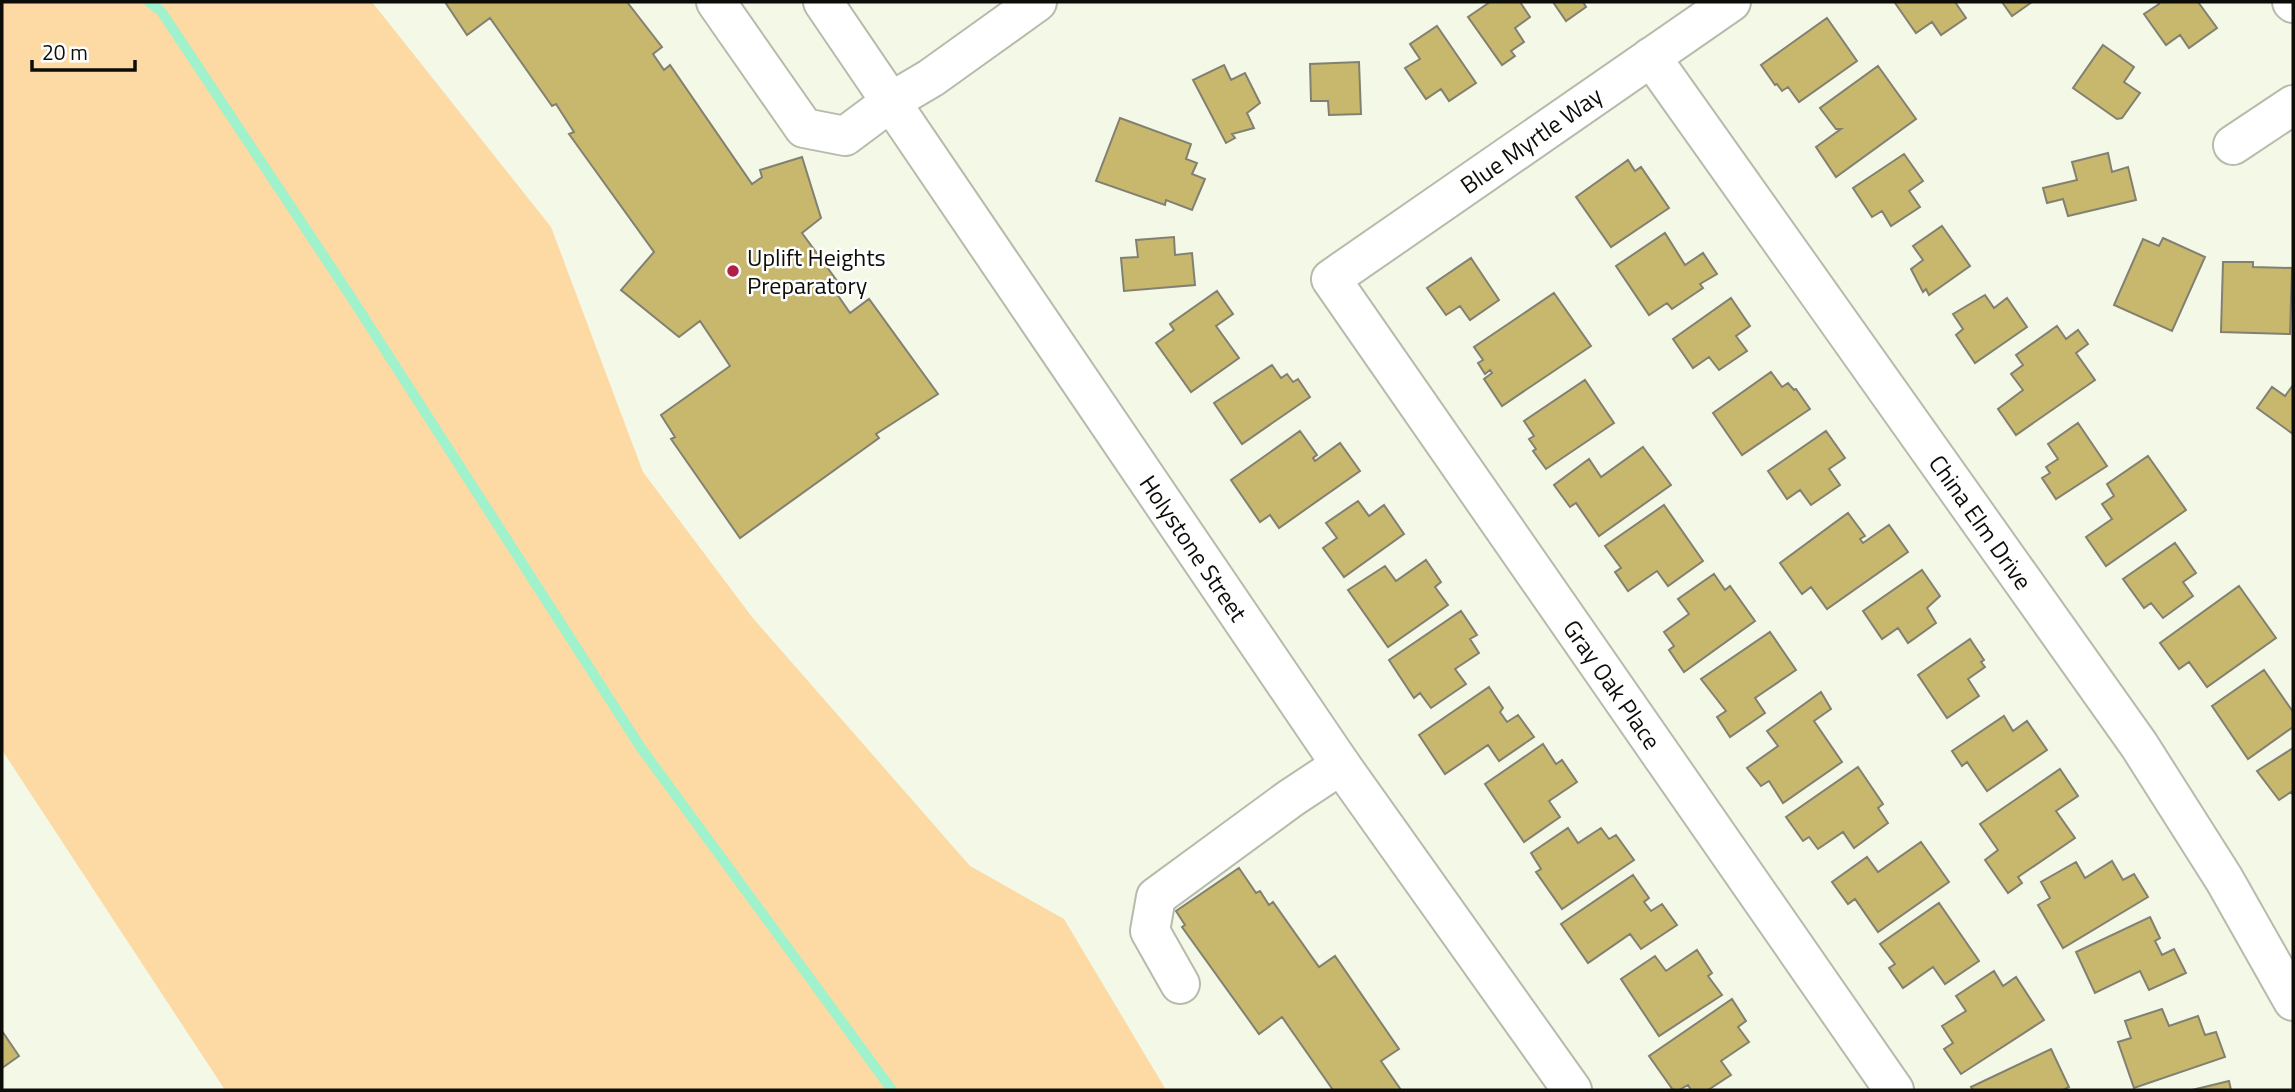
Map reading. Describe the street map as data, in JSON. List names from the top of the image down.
{
  "streets": {
    "street": [
      "Blue Myrtle Way",
      "China Elm Drive",
      "Holystone Street",
      "Gray Oak Place"
    ]
  },
  "crossings": [
    ["Blue Myrtle Way", "China Elm Drive"],
    ["Blue Myrtle Way", "Gray Oak Place"]
  ],
  "places": ["Uplift Heights Preparatory"],
  "scale_bar": "20 m"
}
